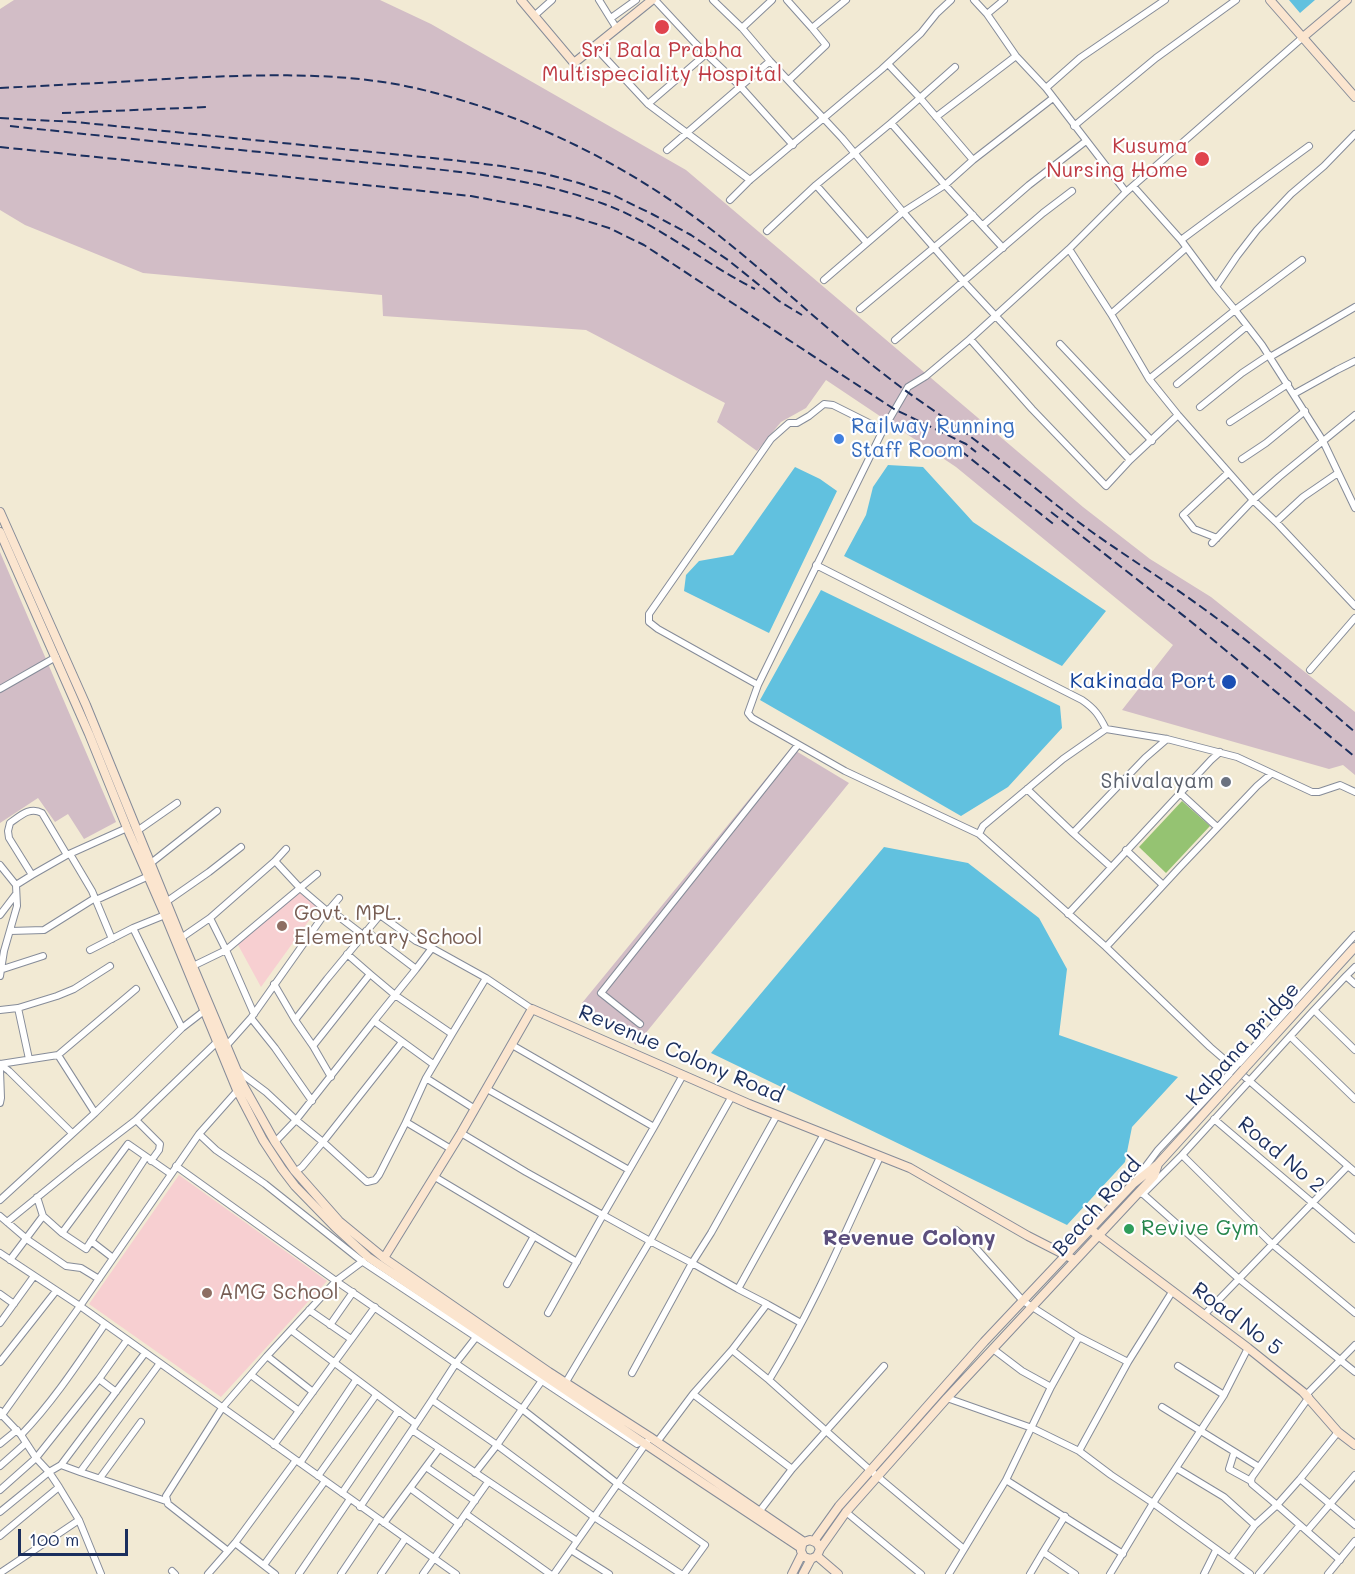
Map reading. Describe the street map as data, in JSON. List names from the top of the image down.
{
  "streets": {
    "street": [
      "Kalpana Bridge",
      "Revenue Colony Road",
      "Road No 2",
      "Beach Road",
      "Road No 5"
    ]
  },
  "crossings": [
    ["Kalpana Bridge", "Beach Road"],
    ["Revenue Colony Road", "Beach Road"],
    ["Beach Road", "Road No 5"]
  ],
  "districts": ["Revenue Colony"],
  "places": [
    "Sri Bala Prabha Multispeciality Hospital",
    "Kusuma Nursing Home",
    "Railway Running Staff Room",
    "Kakinada Port",
    "Shivalayam",
    "Govt. MPL. Elementary School",
    "Revive Gym",
    "AMG School"
  ],
  "scale_bar": "100 m"
}
